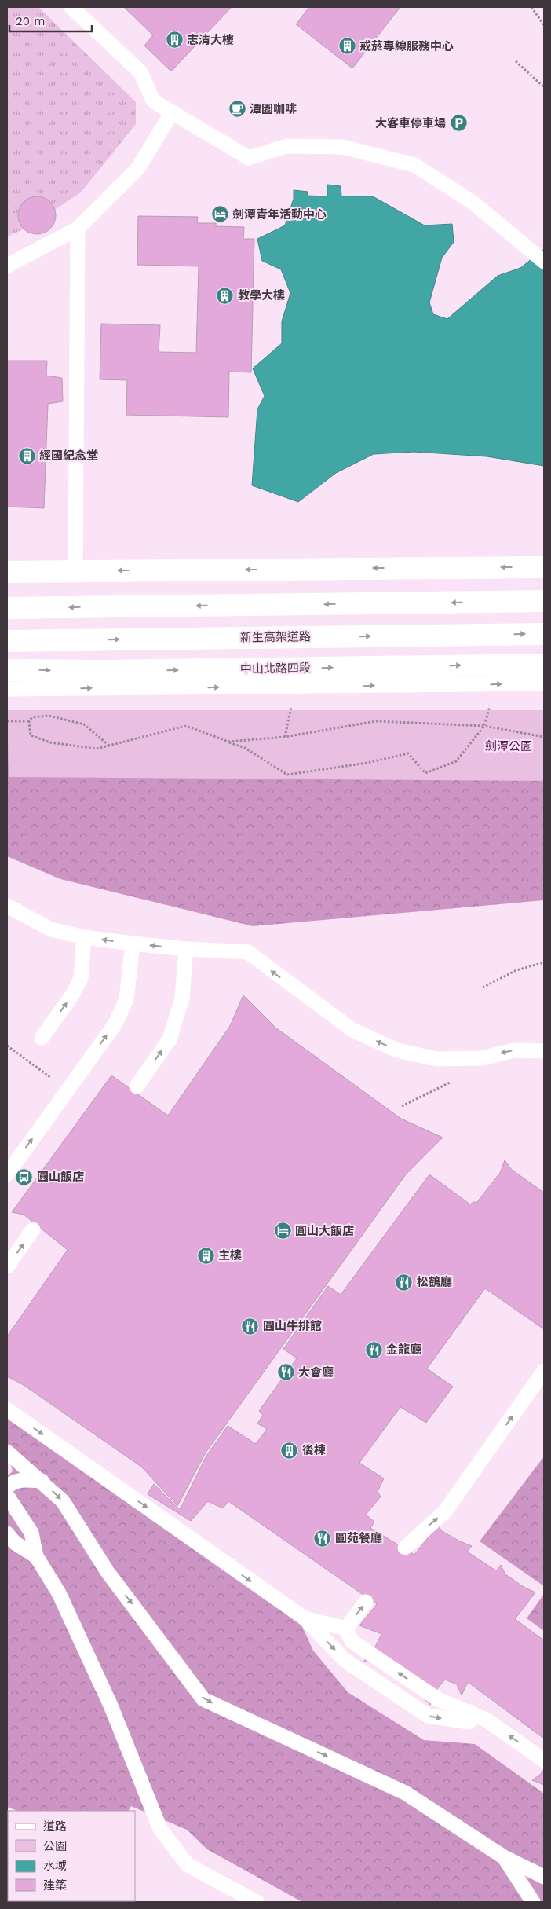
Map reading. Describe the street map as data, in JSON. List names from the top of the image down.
{
  "streets": {
    "main road": ["新生高架道路", "中山北路四段"]
  },
  "parks": ["劍潭公園"],
  "places": {
    "building": [
      "志清大樓",
      "戒菸專線服務中心",
      "教學大樓",
      "經國紀念堂",
      "主樓",
      "後棟"
    ],
    "cafe": ["潭園咖啡"],
    "parking": ["大客車停車場"],
    "hotel": ["劍潭青年活動中心", "圓山大飯店"],
    "bus stop": ["圓山飯店"],
    "restaurant": [
      "松鶴廳",
      "圓山牛排館",
      "金龍廳",
      "大會廳",
      "圓苑餐廳"
    ]
  },
  "legend": [
    "道路",
    "公園",
    "水域",
    "建築"
  ],
  "scale_bar": "20 m"
}
